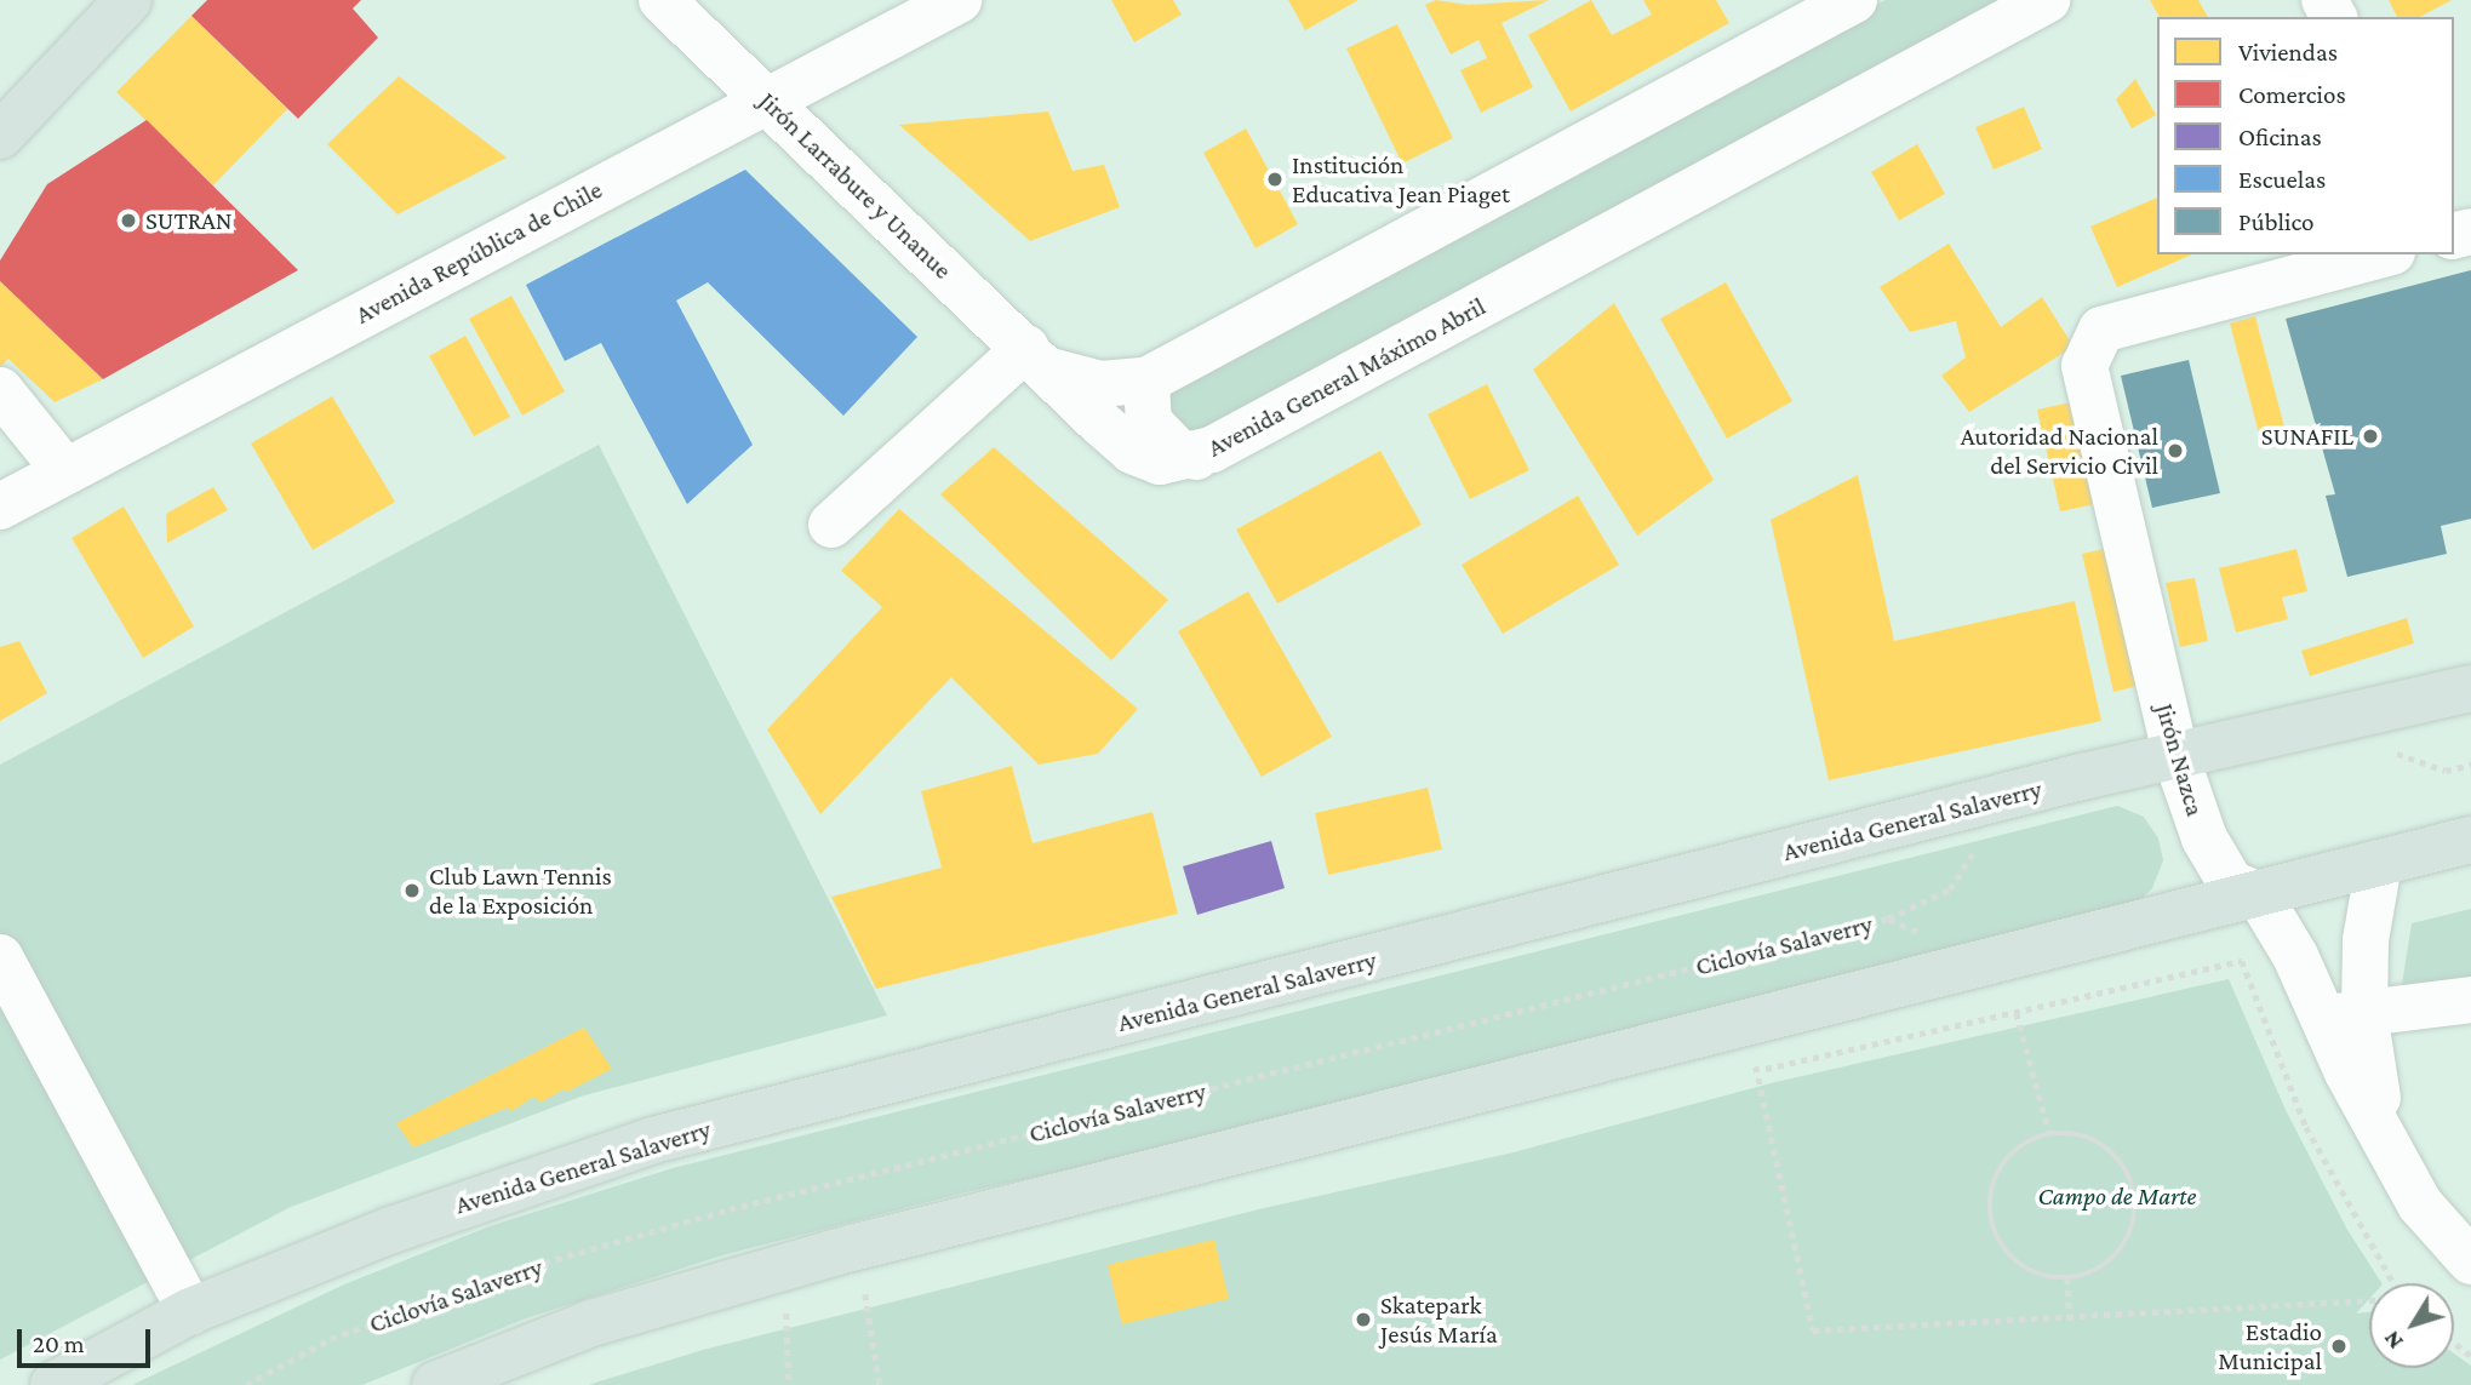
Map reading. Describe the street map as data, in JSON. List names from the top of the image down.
{
  "streets": {
    "main road": ["Avenida General Salaverry"],
    "street": [
      "Jirón Larrabure y Unanue",
      "Avenida República de Chile",
      "Avenida General Máximo Abril",
      "Jirón Nazca"
    ],
    "path": ["Ciclovía Salaverry"]
  },
  "crossings": [
    ["Jirón Larrabure y Unanue", "Avenida República de Chile"],
    ["Jirón Larrabure y Unanue", "Avenida General Máximo Abril"],
    ["Jirón Nazca", "Avenida General Salaverry"]
  ],
  "parks": ["Campo de Marte"],
  "places": [
    "Institución Educativa Jean Piaget",
    "SUTRAN",
    "SUNAFIL",
    "Autoridad Nacional del Servicio Civil",
    "Club Lawn Tennis de la Exposición",
    "Skatepark Jesús María",
    "Estadio Municipal"
  ],
  "legend": [
    "Viviendas",
    "Comercios",
    "Oficinas",
    "Escuelas",
    "Público"
  ],
  "scale_bar": "20 m",
  "north": "bottom left"
}
